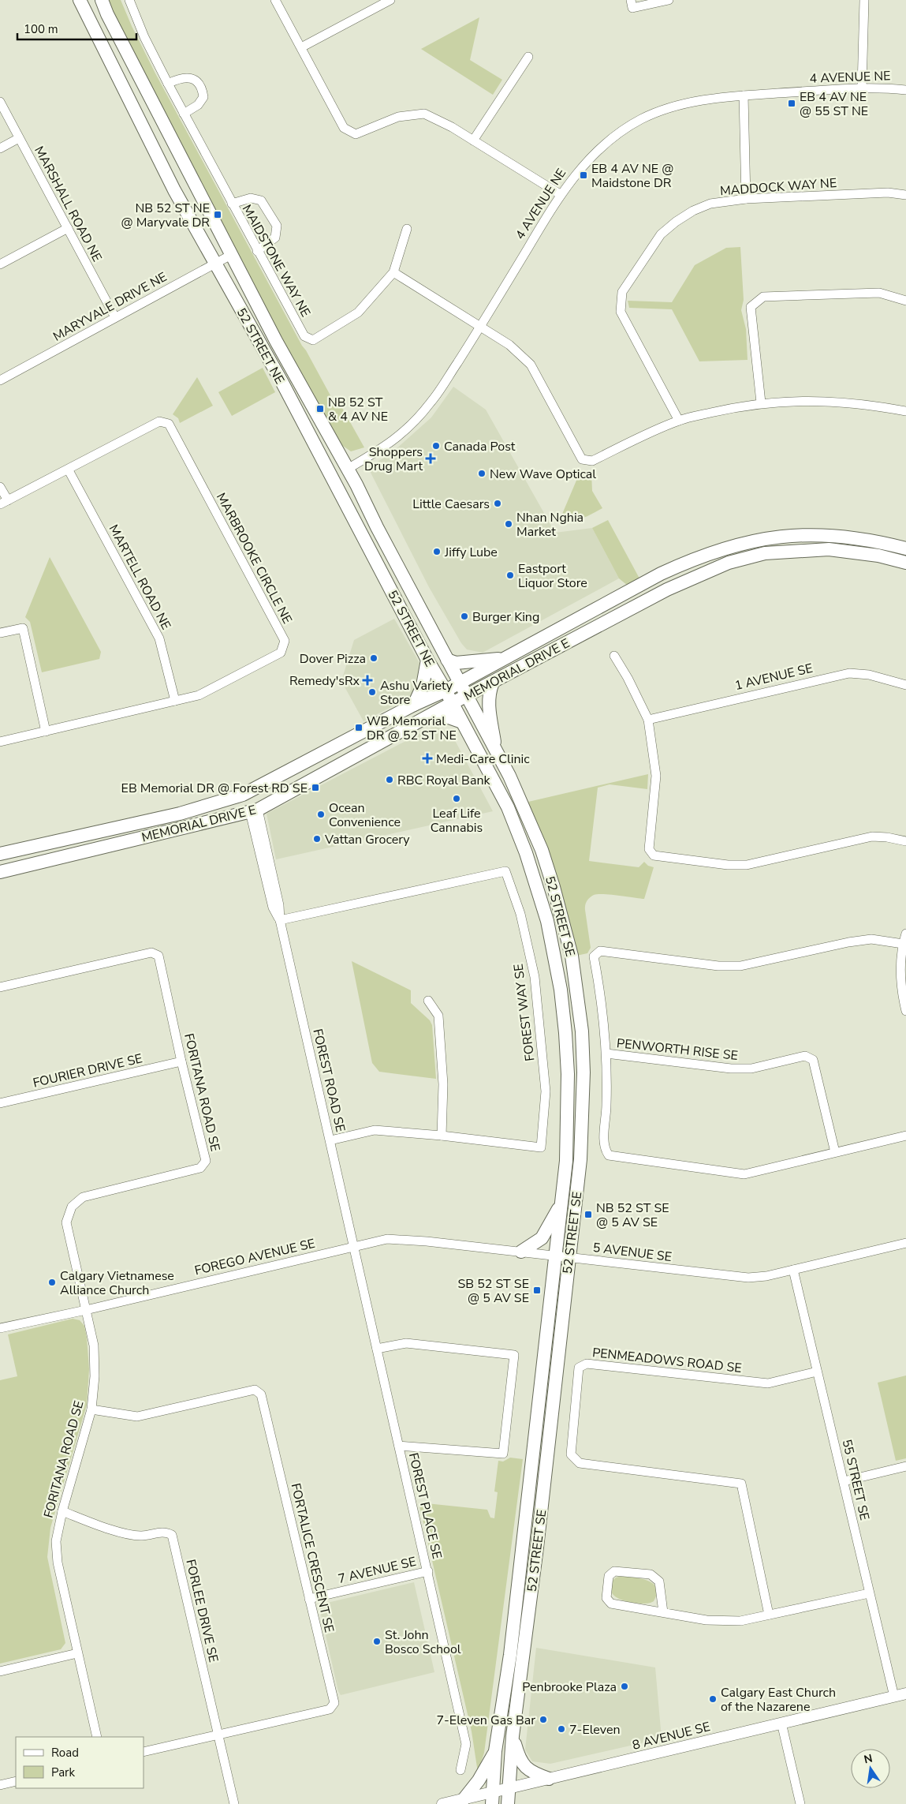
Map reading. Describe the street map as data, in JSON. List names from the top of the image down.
{
  "streets": {
    "main road": ["52 STREET NE", "MEMORIAL DRIVE E", "52 STREET SE"],
    "street": [
      "4 AVENUE NE",
      "MADDOCK WAY NE",
      "MARSHALL ROAD NE",
      "MAIDSTONE WAY NE",
      "MARYVALE DRIVE NE",
      "MARBROOKE CIRCLE NE",
      "MARTELL ROAD NE",
      "1 AVENUE SE",
      "FOREST WAY SE",
      "PENWORTH RISE SE",
      "FOURIER DRIVE SE",
      "FOREST ROAD SE",
      "FORITANA ROAD SE",
      "5 AVENUE SE",
      "FOREGO AVENUE SE",
      "PENMEADOWS ROAD SE",
      "55 STREET SE",
      "FOREST PLACE SE",
      "FORTALICE CRESCENT SE",
      "7 AVENUE SE",
      "FORLEE DRIVE SE",
      "8 AVENUE SE"
    ]
  },
  "crossings": [
    ["4 AVENUE NE", "52 STREET NE"],
    ["MARSHALL ROAD NE", "MARYVALE DRIVE NE"],
    ["MARYVALE DRIVE NE", "52 STREET NE"],
    ["52 STREET NE", "MEMORIAL DRIVE E"],
    ["52 STREET NE", "52 STREET SE"],
    ["MARBROOKE CIRCLE NE", "MARTELL ROAD NE"],
    ["MEMORIAL DRIVE E", "52 STREET SE"],
    ["MEMORIAL DRIVE E", "FOREST ROAD SE"],
    ["52 STREET SE", "5 AVENUE SE"],
    ["52 STREET SE", "8 AVENUE SE"],
    ["FOREST WAY SE", "FOREST ROAD SE"],
    ["FOURIER DRIVE SE", "FORITANA ROAD SE"],
    ["FOREST ROAD SE", "5 AVENUE SE"],
    ["FOREST ROAD SE", "FOREGO AVENUE SE"],
    ["FOREST ROAD SE", "FOREST PLACE SE"],
    ["FORITANA ROAD SE", "FOREGO AVENUE SE"],
    ["FORITANA ROAD SE", "FORTALICE CRESCENT SE"],
    ["FORITANA ROAD SE", "FORLEE DRIVE SE"],
    ["5 AVENUE SE", "FOREGO AVENUE SE"],
    ["5 AVENUE SE", "55 STREET SE"],
    ["5 AVENUE SE", "FOREST PLACE SE"],
    ["FOREGO AVENUE SE", "FOREST PLACE SE"],
    ["PENMEADOWS ROAD SE", "55 STREET SE"],
    ["55 STREET SE", "8 AVENUE SE"],
    ["FOREST PLACE SE", "7 AVENUE SE"],
    ["FORTALICE CRESCENT SE", "7 AVENUE SE"],
    ["FORTALICE CRESCENT SE", "FORLEE DRIVE SE"]
  ],
  "places": {
    "transit": [
      "EB 4 AV NE @ 55 ST NE",
      "EB 4 AV NE @ Maidstone DR",
      "NB 52 ST NE @ Maryvale DR",
      "NB 52 ST & 4 AV NE",
      "WB Memorial DR @ 52 ST NE",
      "EB Memorial DR @ Forest RD SE",
      "NB 52 ST SE @ 5 AV SE",
      "SB 52 ST SE @ 5 AV SE"
    ],
    "other": [
      "Canada Post",
      "New Wave Optical",
      "Little Caesars",
      "Nhan Nghia Market",
      "Jiffy Lube",
      "Eastport Liquor Store",
      "Burger King",
      "Dover Pizza",
      "Ashu Variety Store",
      "RBC Royal Bank",
      "Leaf Life Cannabis",
      "Ocean Convenience",
      "Vattan Grocery",
      "Calgary Vietnamese Alliance Church",
      "St. John Bosco School",
      "Penbrooke Plaza",
      "Calgary East Church of the Nazarene",
      "7-Eleven Gas Bar",
      "7-Eleven"
    ],
    "health": ["Shoppers Drug Mart", "Remedy'sRx", "Medi-Care Clinic"]
  },
  "legend": ["Road", "Park"],
  "scale_bar": "100 m",
  "north": "top"
}
